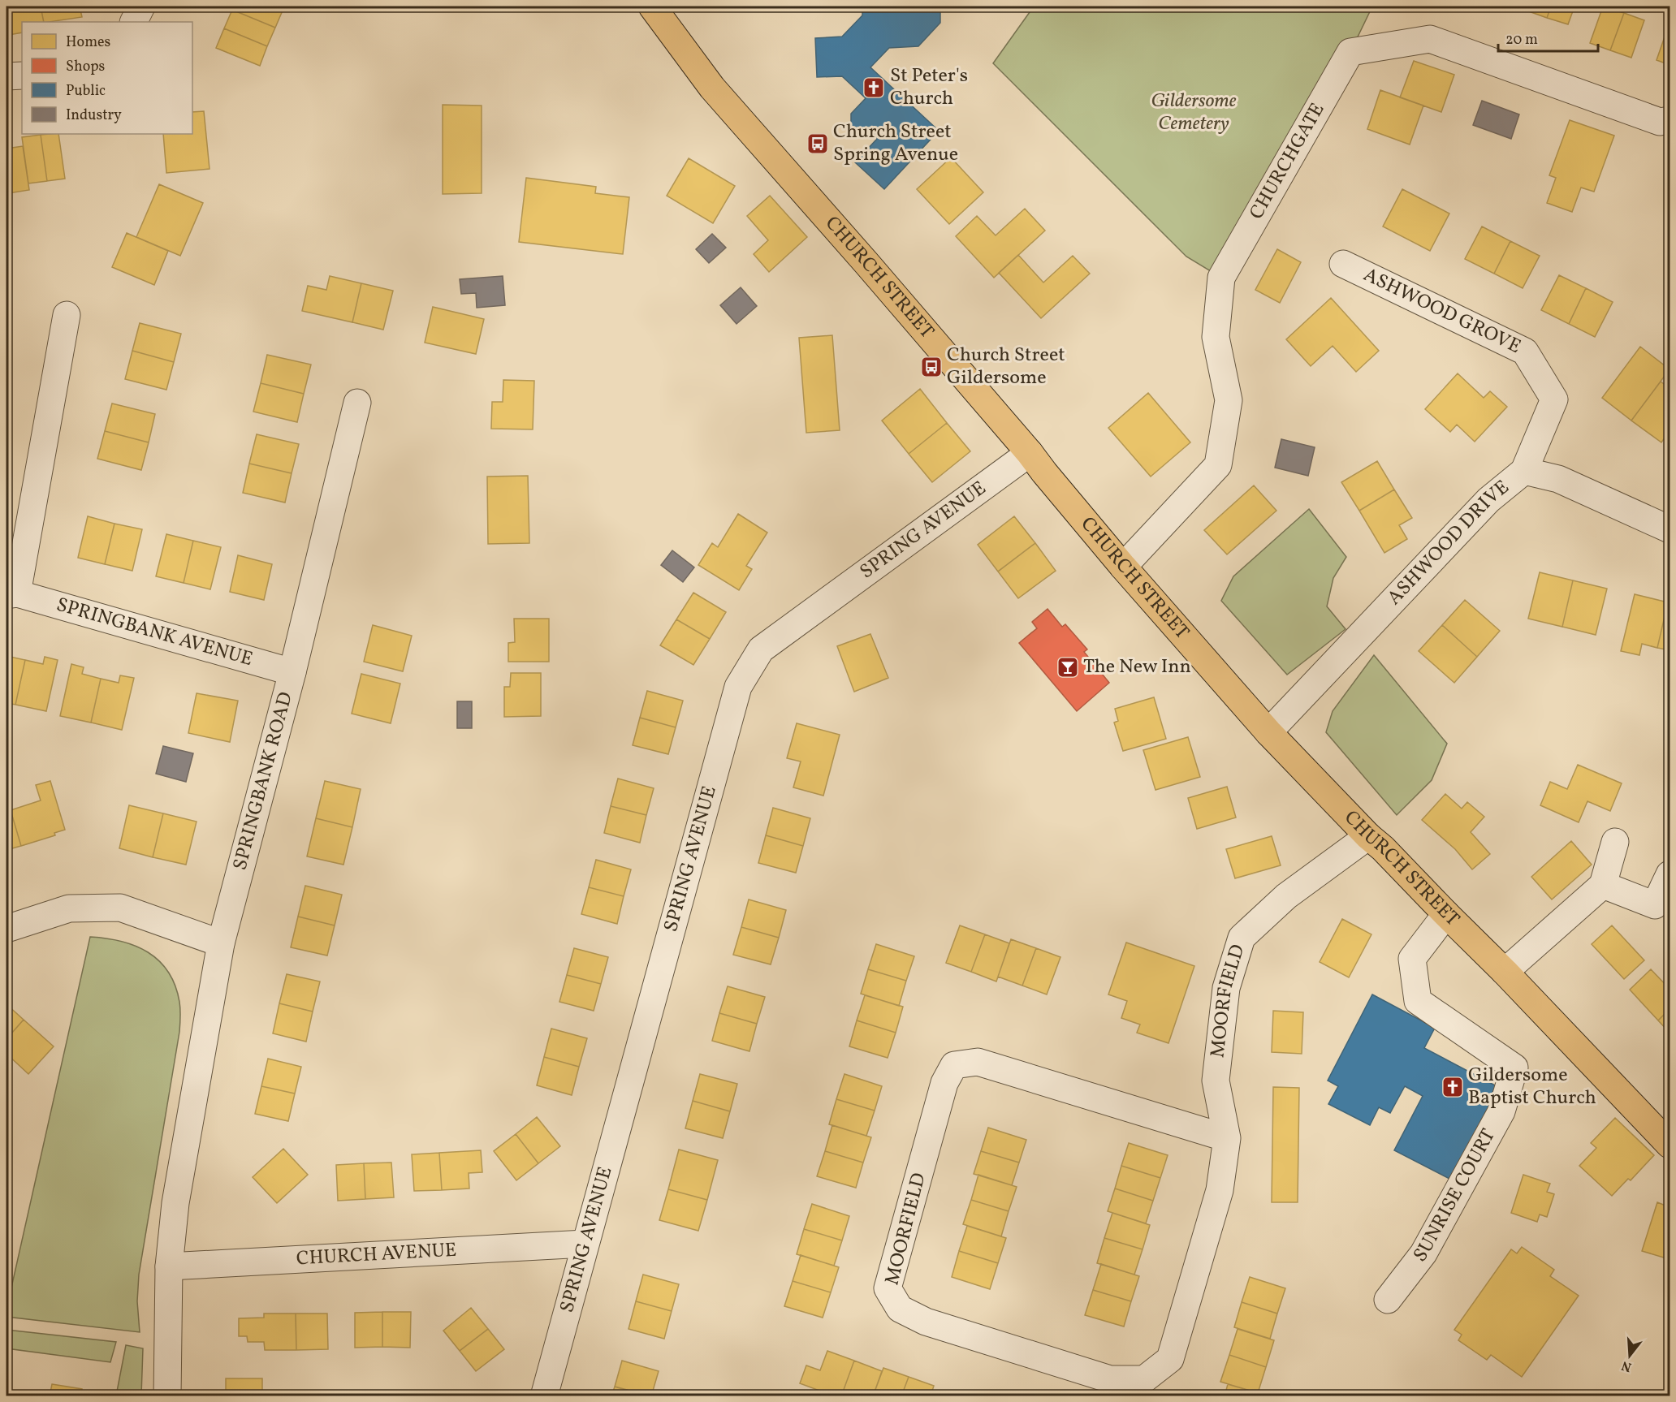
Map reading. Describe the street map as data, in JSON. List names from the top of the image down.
{
  "streets": {
    "main road": ["CHURCH STREET"],
    "street": [
      "CHURCHGATE",
      "ASHWOOD GROVE",
      "SPRING AVENUE",
      "ASHWOOD DRIVE",
      "SPRINGBANK AVENUE",
      "SPRINGBANK ROAD",
      "MOORFIELD",
      "SUNRISE COURT",
      "CHURCH AVENUE"
    ]
  },
  "crossings": [
    ["CHURCHGATE", "CHURCH STREET"],
    ["CHURCH STREET", "SPRING AVENUE"],
    ["CHURCH STREET", "ASHWOOD DRIVE"],
    ["CHURCH STREET", "MOORFIELD"],
    ["CHURCH STREET", "SUNRISE COURT"],
    ["ASHWOOD GROVE", "ASHWOOD DRIVE"],
    ["SPRING AVENUE", "CHURCH AVENUE"],
    ["SPRINGBANK AVENUE", "SPRINGBANK ROAD"]
  ],
  "parks": ["Gildersome Cemetery"],
  "places": {
    "church": ["St Peter's Church", "Gildersome Baptist Church"],
    "bus stop": ["Church Street Spring Avenue", "Church Street Gildersome"],
    "bar": ["The New Inn"]
  },
  "legend": [
    "Homes",
    "Shops",
    "Public",
    "Industry"
  ],
  "scale_bar": "20 m",
  "north": "bottom"
}
